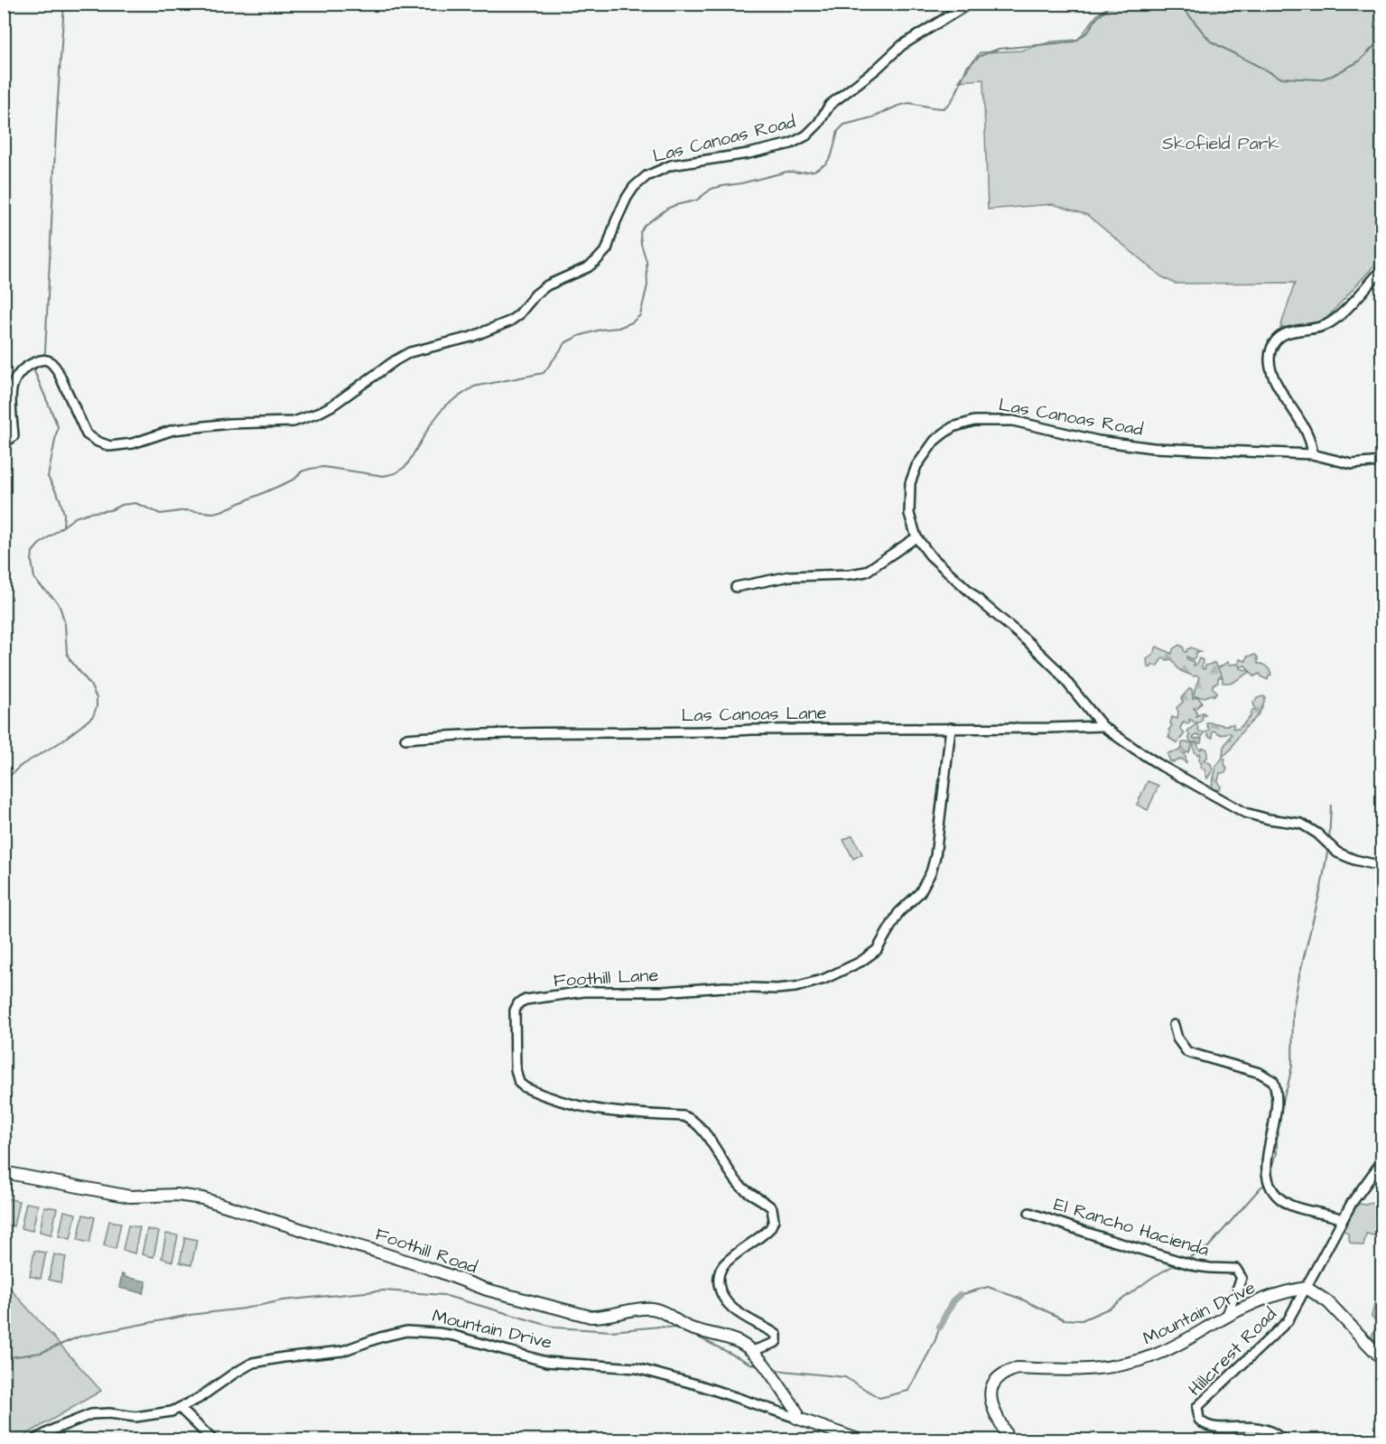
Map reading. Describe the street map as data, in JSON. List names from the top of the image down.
{
  "streets": {
    "main road": ["Foothill Road", "Mountain Drive"],
    "street": [
      "Las Canoas Road",
      "Las Canoas Lane",
      "Foothill Lane",
      "El Rancho Hacienda",
      "Hillcrest Road"
    ]
  },
  "crossings": [
    ["Las Canoas Road", "Las Canoas Lane"],
    ["Las Canoas Lane", "Foothill Lane"],
    ["Foothill Lane", "Foothill Road"],
    ["El Rancho Hacienda", "Mountain Drive"],
    ["Foothill Road", "Mountain Drive"],
    ["Mountain Drive", "Hillcrest Road"]
  ],
  "parks": ["Skofield Park"]
}
